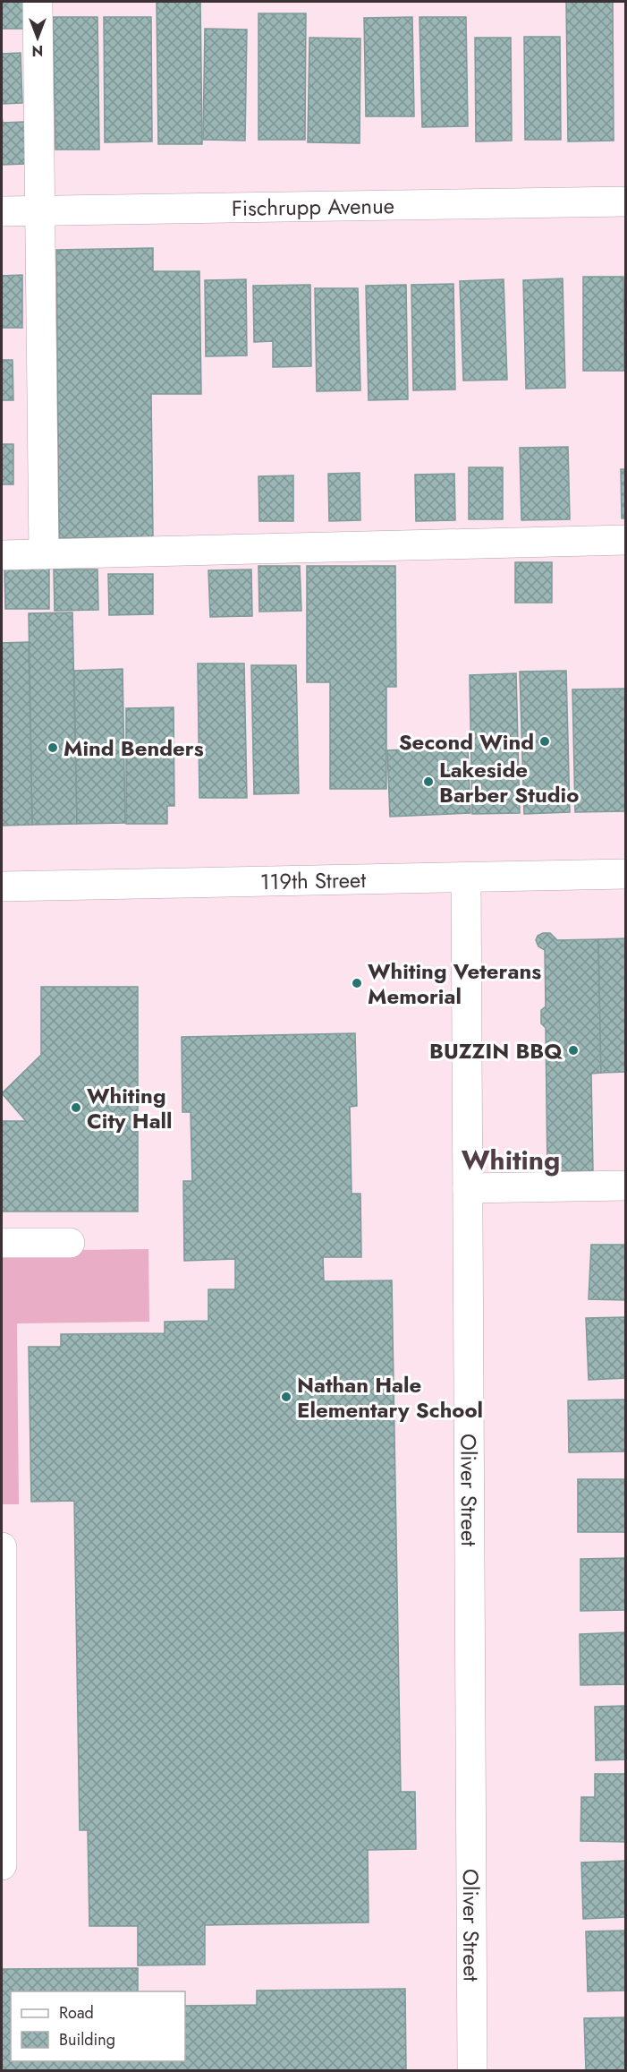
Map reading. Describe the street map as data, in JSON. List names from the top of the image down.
{
  "streets": {
    "street": ["Fischrupp Avenue", "119th Street", "Oliver Street"]
  },
  "crossings": [
    ["119th Street", "Oliver Street"]
  ],
  "districts": ["Whiting"],
  "places": [
    "Second Wind",
    "Mind Benders",
    "Lakeside Barber Studio",
    "Whiting Veterans Memorial",
    "BUZZIN BBQ",
    "Whiting City Hall",
    "Nathan Hale Elementary School"
  ],
  "legend": ["Road", "Building"],
  "north": "bottom"
}
